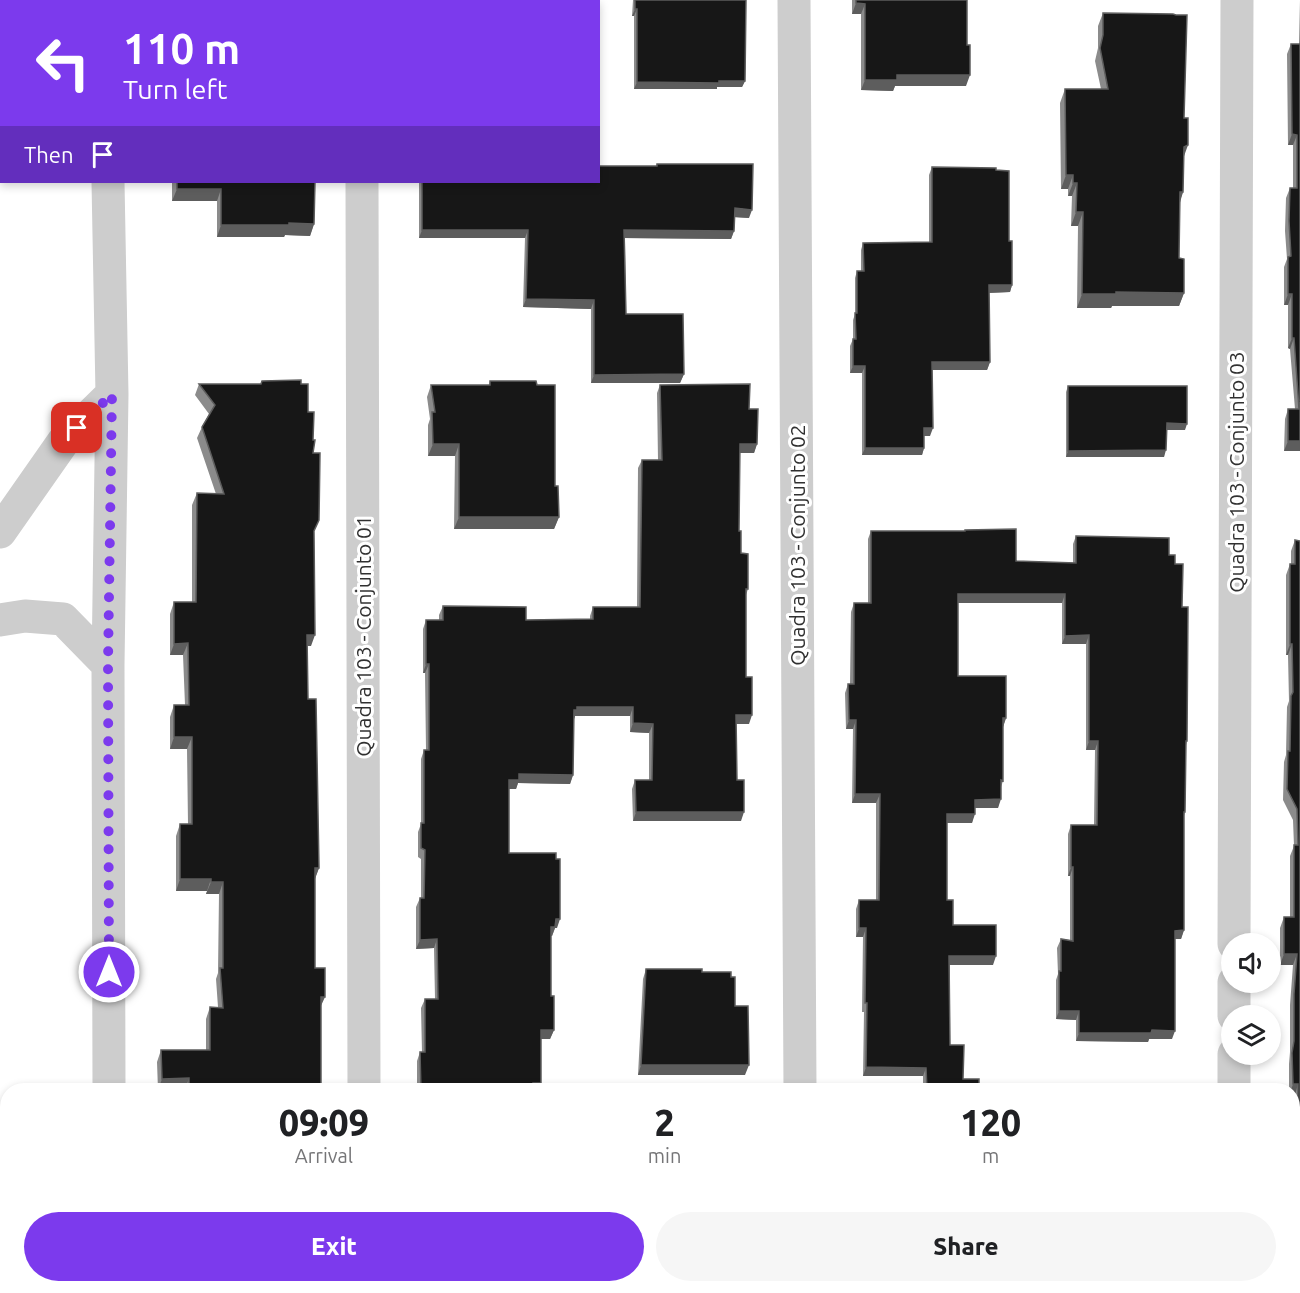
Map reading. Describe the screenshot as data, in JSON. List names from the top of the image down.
{
  "streets": {
    "street": ["Quadra 103 - Conjunto 03", "Quadra 103 - Conjunto 02", "Quadra 103 - Conjunto 01"]
  },
  "page": {
    "turn": ["110 m", "Turn left"],
    "then": "Then",
    "eta": [
      "09:09",
      "Arrival",
      "2",
      "min",
      "120",
      "m"
    ],
    "buttons": ["Exit", "Share"]
  }
}
